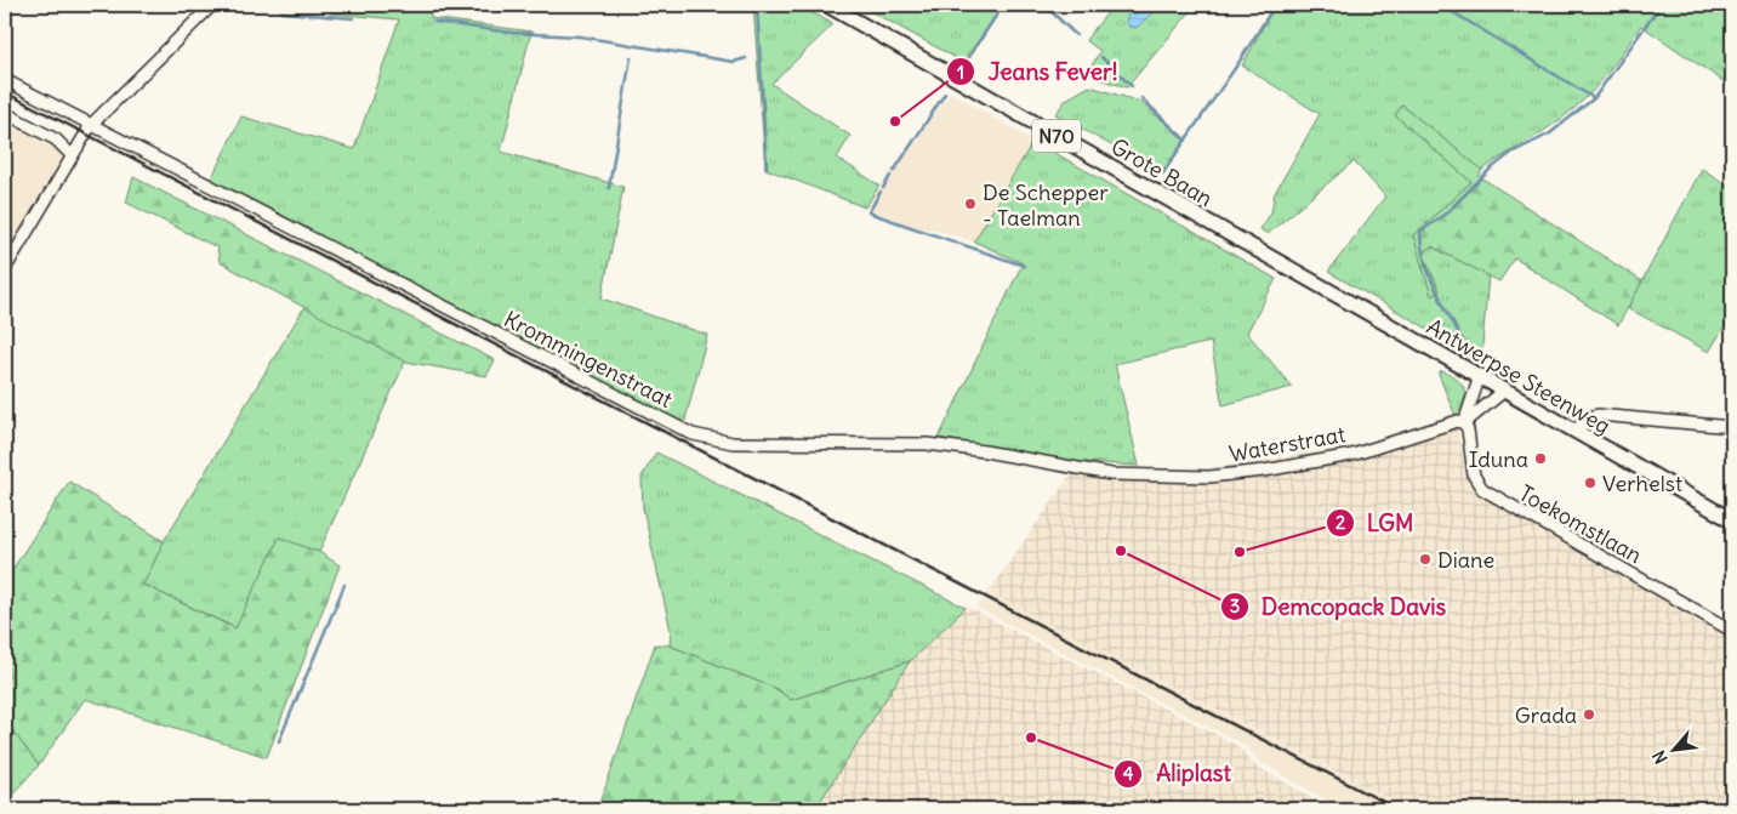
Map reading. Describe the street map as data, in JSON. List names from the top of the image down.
{
  "streets": {
    "main road": ["N70", "Grote Baan", "Antwerpse Steenweg"],
    "street": ["Krommingenstraat", "Waterstraat", "Toekomstlaan"]
  },
  "crossings": [
    ["Grote Baan", "Antwerpse Steenweg"],
    ["Krommingenstraat", "Waterstraat"],
    ["Waterstraat", "Toekomstlaan"]
  ],
  "places": [
    "Jeans Fever!",
    "De Schepper - Taelman",
    "Iduna",
    "Verhelst",
    "Demcopack Davis",
    "LGM",
    "Diane",
    "Grada",
    "Aliplast"
  ],
  "north": "bottom left"
}
